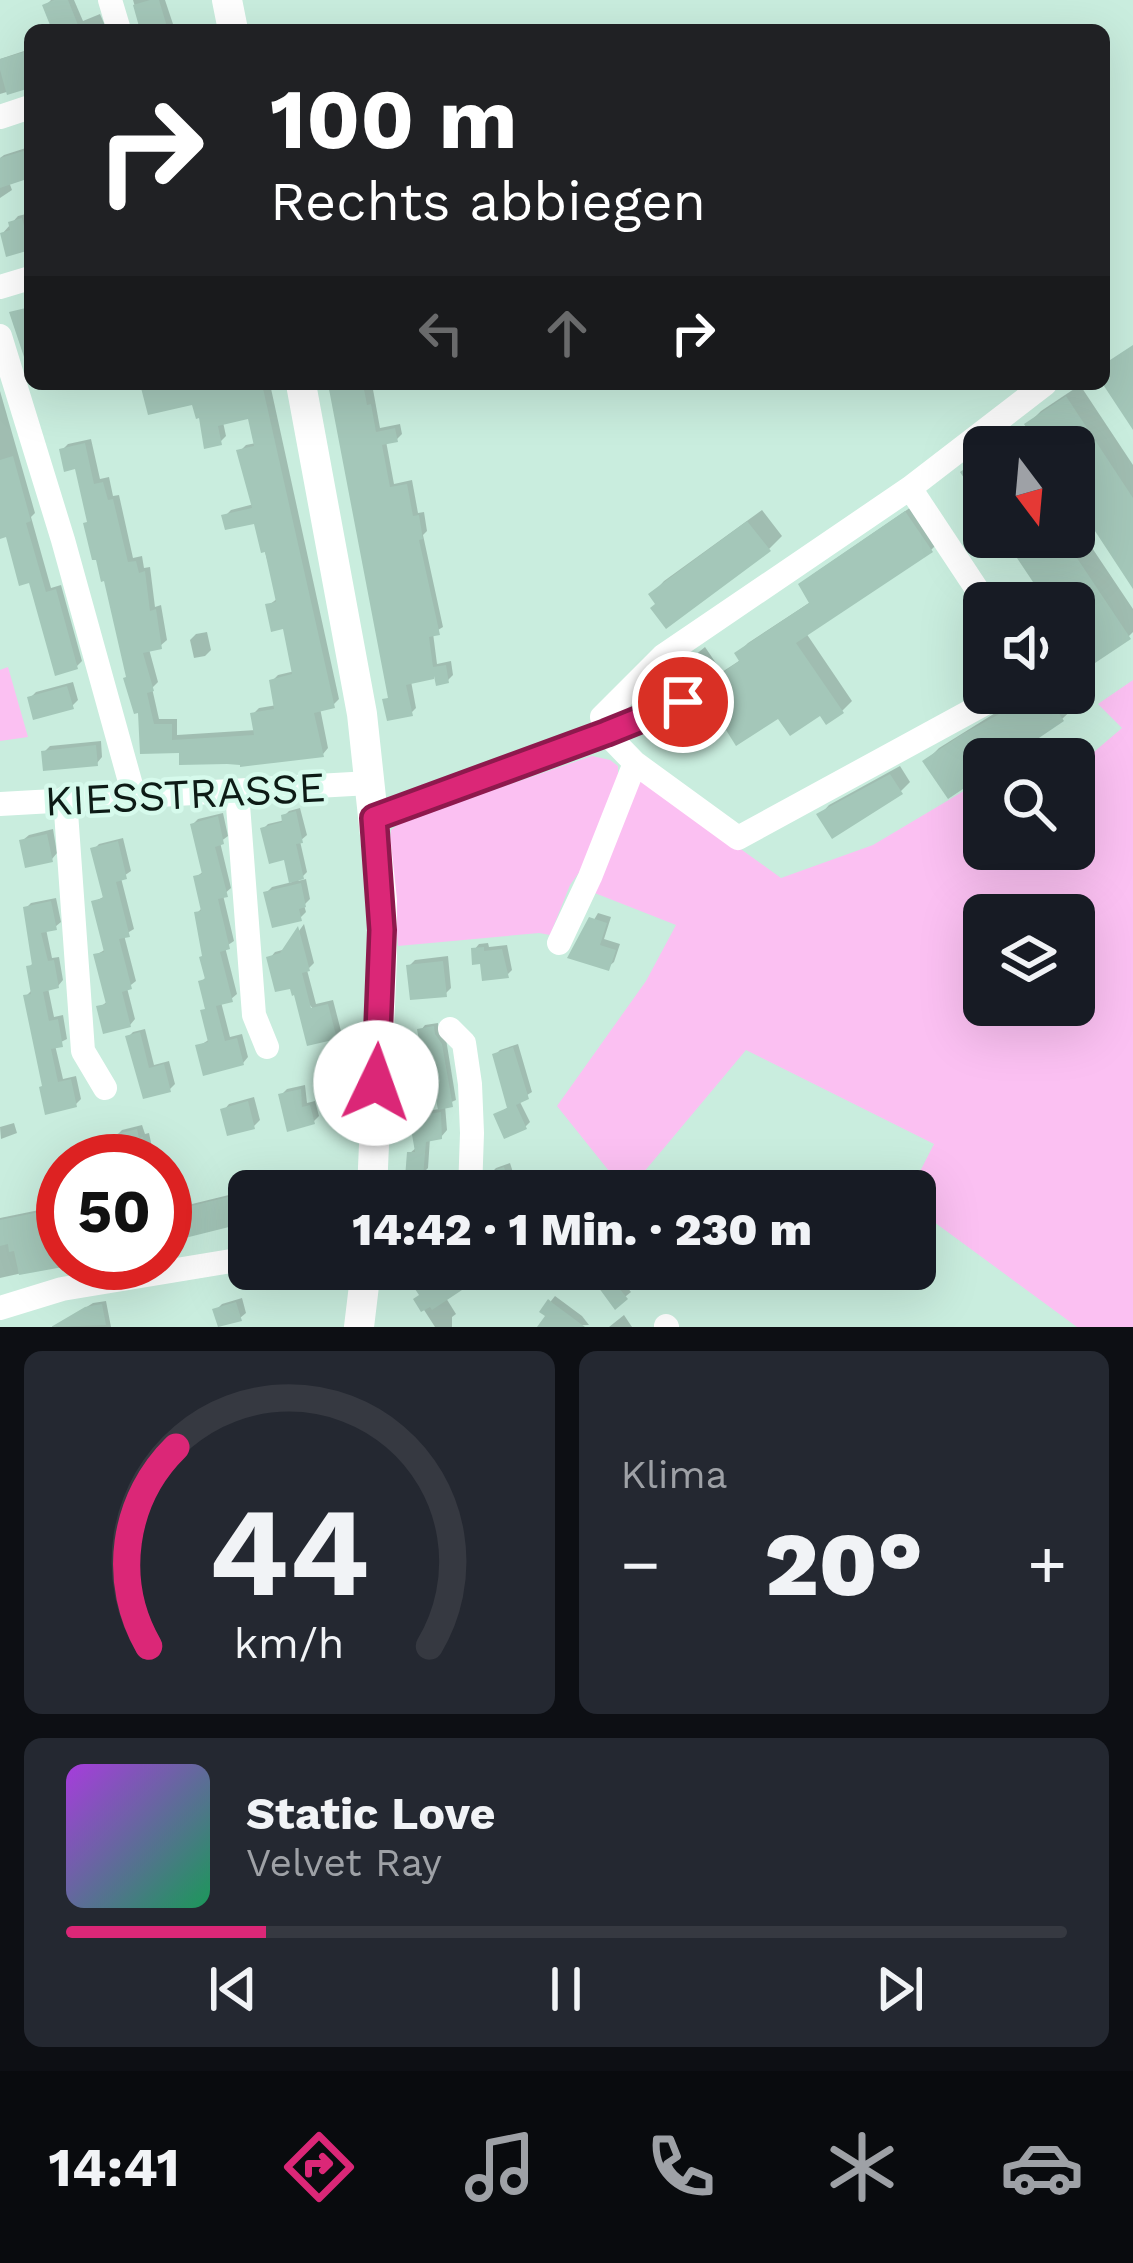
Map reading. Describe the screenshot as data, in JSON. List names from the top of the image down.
{
  "streets": {
    "street": ["KIESSTRASSE"]
  },
  "north": "bottom",
  "page": {
    "turn": ["100 m", "Rechts abbiegen"],
    "limit": "50",
    "trip": "14:42 · 1 Min. · 230 m",
    "tile": "Klima",
    "heat": ["−", "20°", "+"],
    "song": ["Static Love", "Velvet Ray"],
    "tabs": "14:41",
    "gauge": ["44", "km/h"]
  }
}
